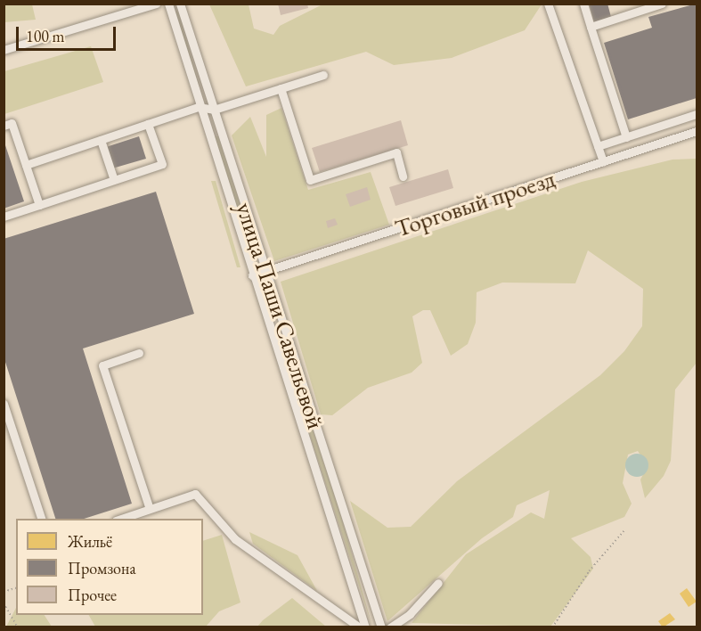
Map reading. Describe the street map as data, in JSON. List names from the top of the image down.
{
  "streets": {
    "street": ["Торговый проезд", "улица Паши Савельевой"]
  },
  "crossings": [
    ["Торговый проезд", "улица Паши Савельевой"]
  ],
  "legend": ["Жильё", "Промзона", "Прочее"],
  "scale_bar": "100 m"
}
